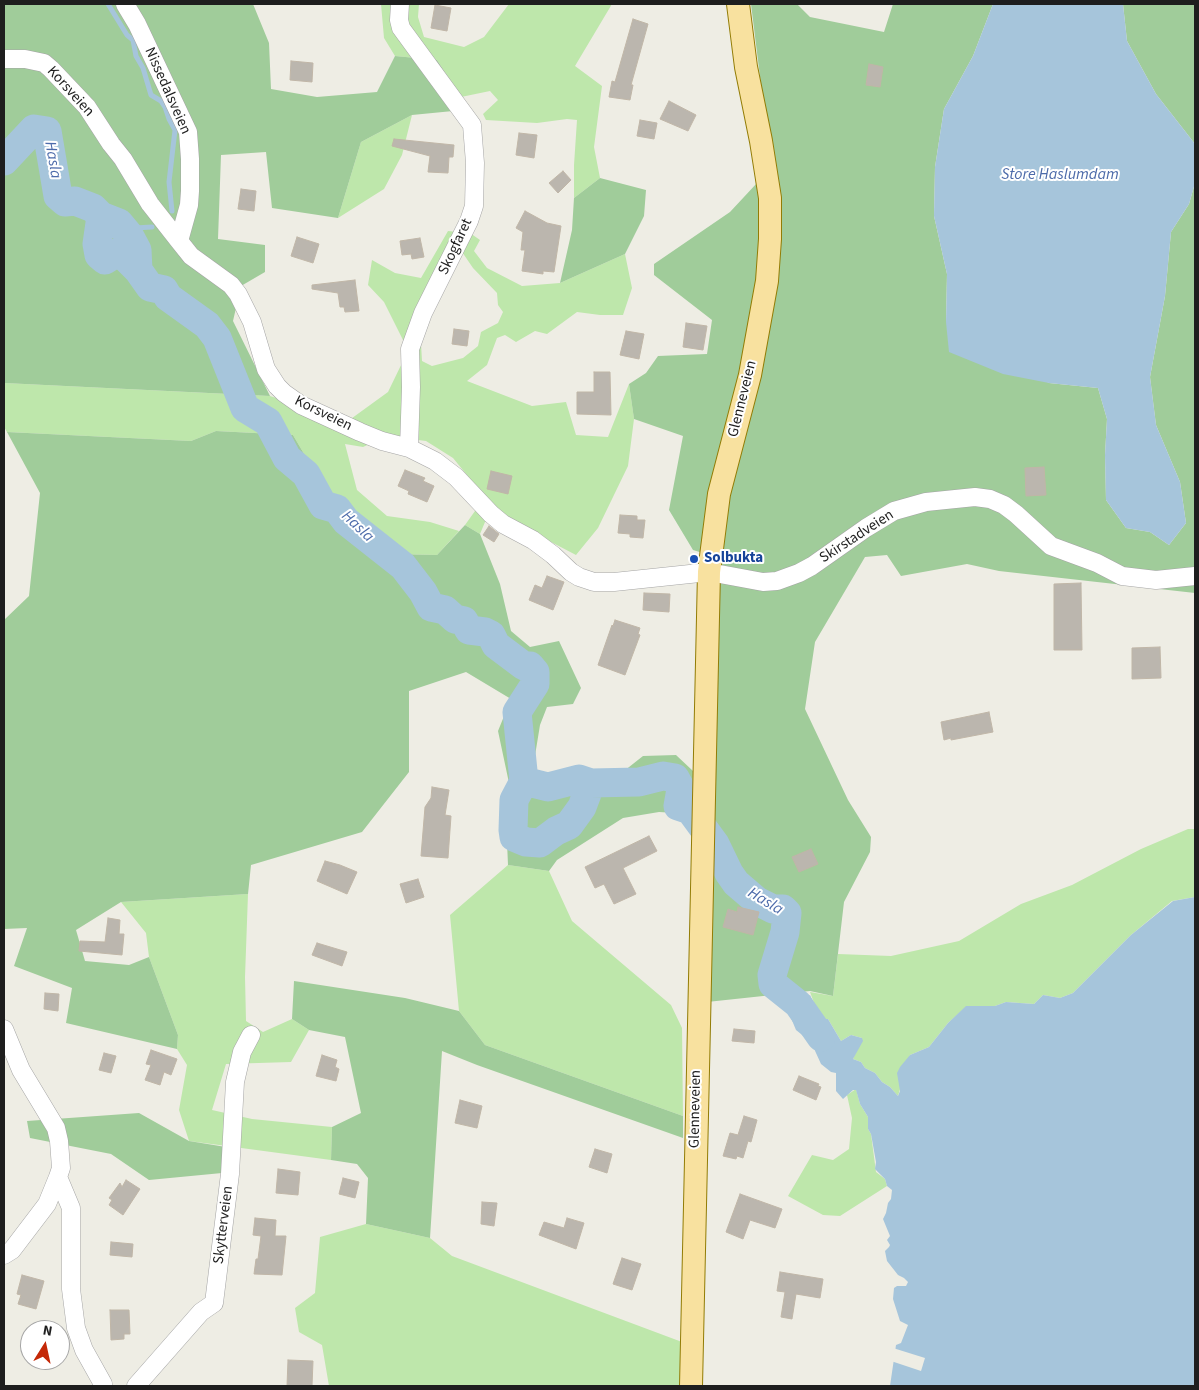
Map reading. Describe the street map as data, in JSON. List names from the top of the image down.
{
  "streets": {
    "main road": ["Glenneveien"],
    "street": [
      "Nissedalsveien",
      "Korsveien",
      "Skogfaret",
      "Skirstadveien",
      "Skytterveien"
    ]
  },
  "crossings": [
    ["Nissedalsveien", "Korsveien"],
    ["Korsveien", "Skogfaret"],
    ["Korsveien", "Glenneveien"],
    ["Korsveien", "Skirstadveien"],
    ["Glenneveien", "Skirstadveien"]
  ],
  "water": ["Hasla", "Store Haslumdam"],
  "places": ["Solbukta"],
  "north": "top"
}
